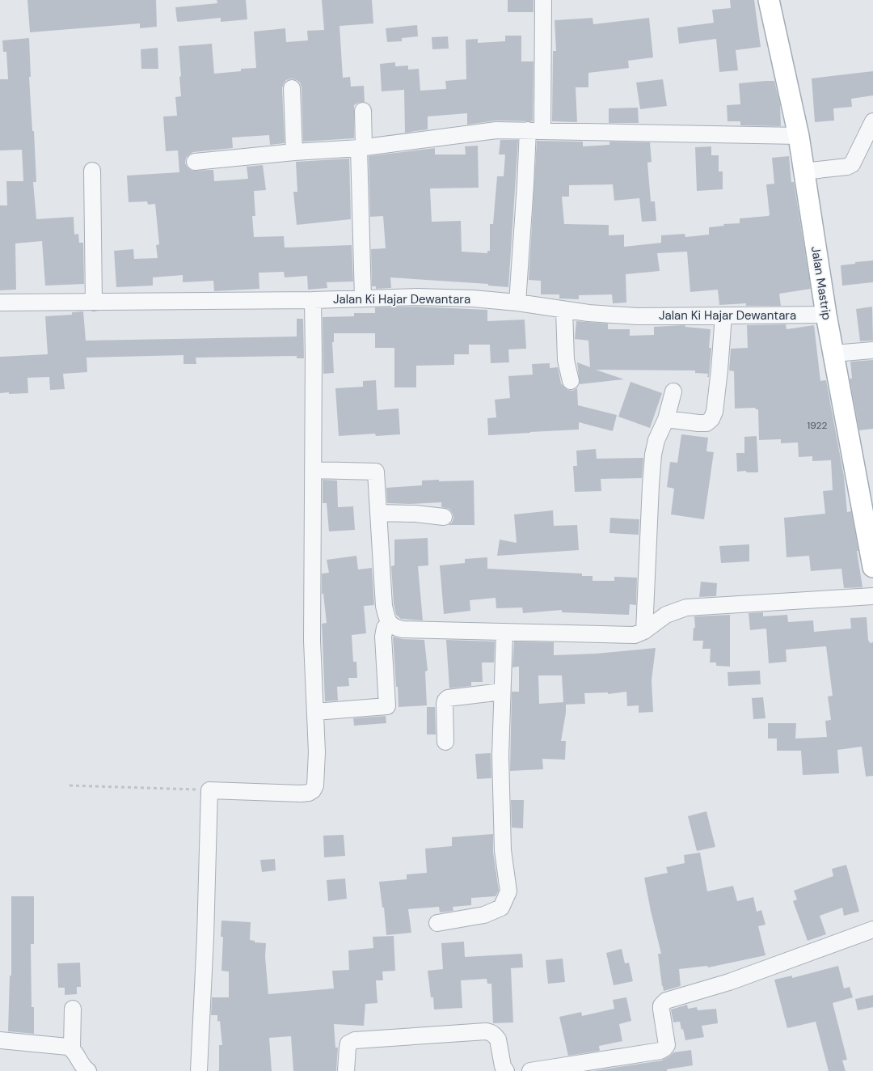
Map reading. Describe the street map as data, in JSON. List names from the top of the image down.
{
  "streets": {
    "main road": ["Jalan Mastrip"],
    "street": ["Jalan Ki Hajar Dewantara"]
  },
  "crossings": [
    ["Jalan Mastrip", "Jalan Ki Hajar Dewantara"]
  ],
  "house_numbers": ["1922"]
}
